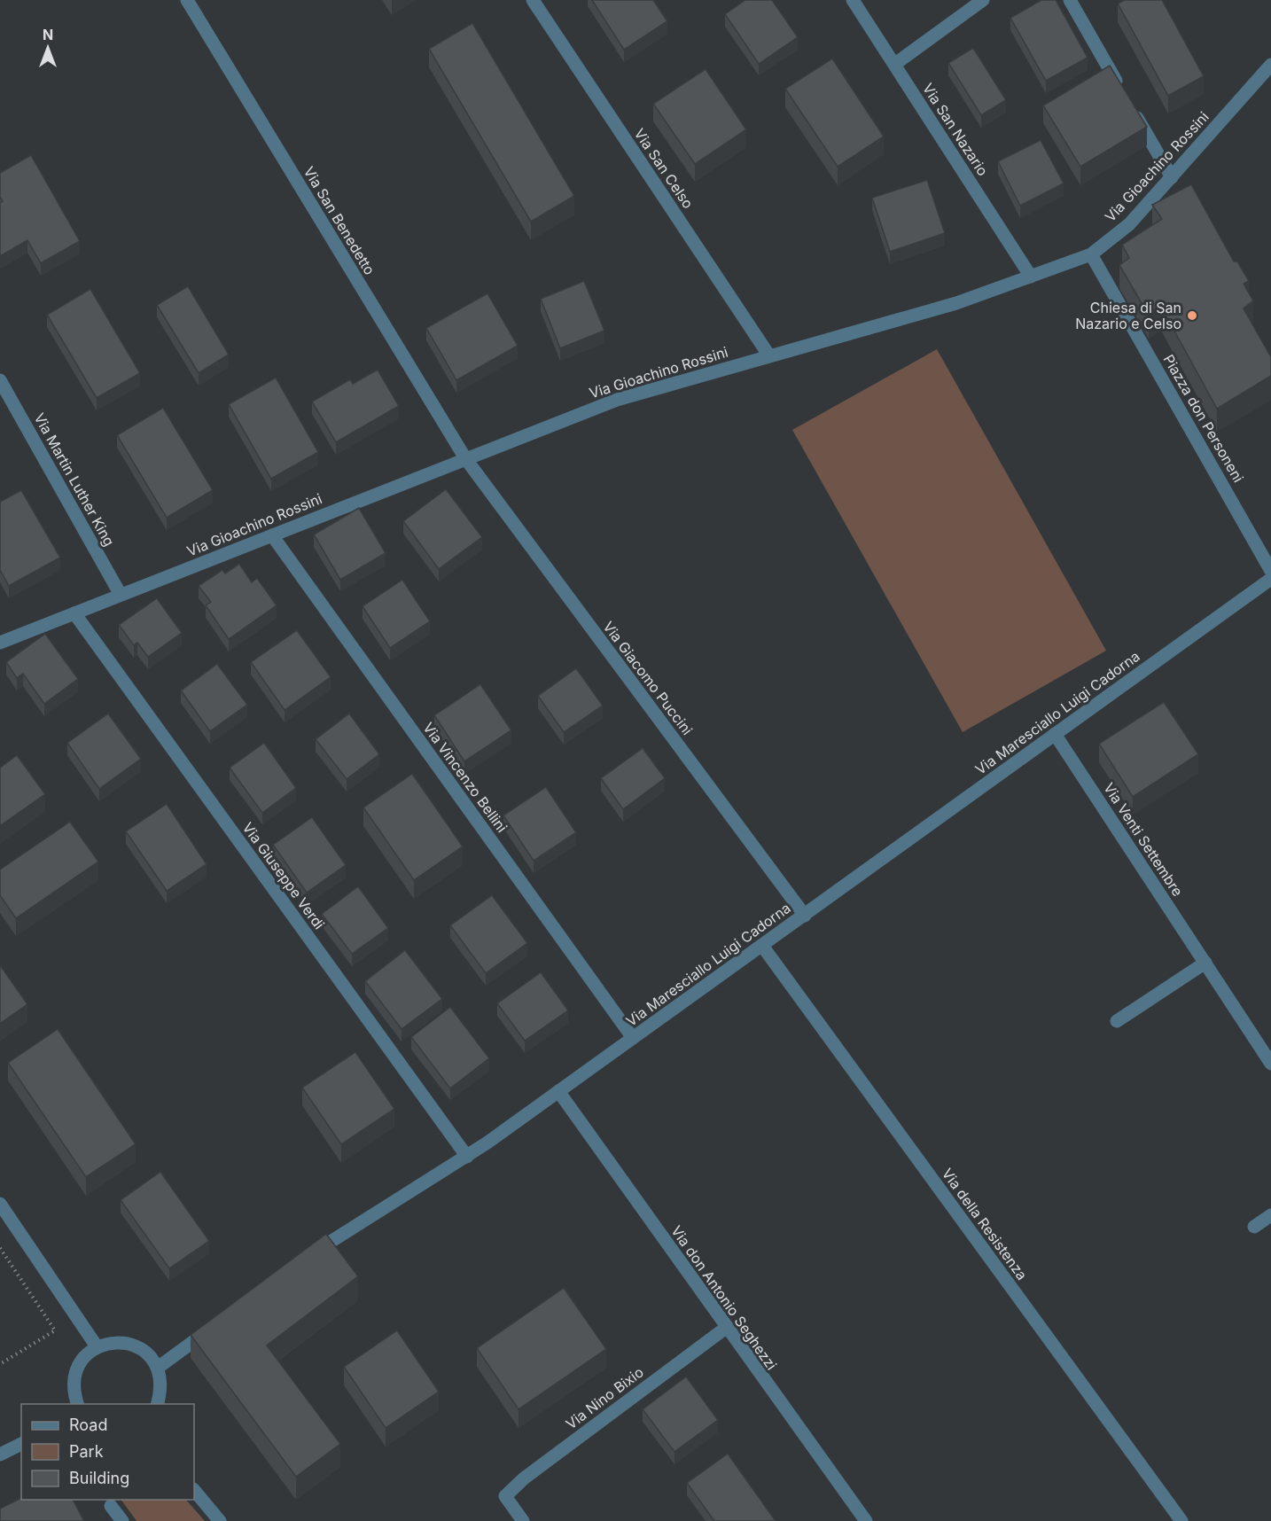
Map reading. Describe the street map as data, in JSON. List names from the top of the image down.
{
  "streets": {
    "street": [
      "Via San Nazario",
      "Via Gioachino Rossini",
      "Via San Celso",
      "Via San Benedetto",
      "Piazza don Personeni",
      "Via Martin Luther King",
      "Via Giacomo Puccini",
      "Via Maresciallo Luigi Cadorna",
      "Via Vincenzo Bellini",
      "Via Venti Settembre",
      "Via Giuseppe Verdi",
      "Via della Resistenza",
      "Via don Antonio Seghezzi",
      "Via Nino Bixio"
    ]
  },
  "crossings": [
    ["Via San Nazario", "Via Gioachino Rossini"],
    ["Via Gioachino Rossini", "Via San Celso"],
    ["Via Gioachino Rossini", "Via San Benedetto"],
    ["Via Gioachino Rossini", "Piazza don Personeni"],
    ["Via Gioachino Rossini", "Via Martin Luther King"],
    ["Via Gioachino Rossini", "Via Giacomo Puccini"],
    ["Via Gioachino Rossini", "Via Vincenzo Bellini"],
    ["Via Gioachino Rossini", "Via Giuseppe Verdi"],
    ["Via San Benedetto", "Via Giacomo Puccini"],
    ["Via Giacomo Puccini", "Via Maresciallo Luigi Cadorna"],
    ["Via Maresciallo Luigi Cadorna", "Via Vincenzo Bellini"],
    ["Via Maresciallo Luigi Cadorna", "Via Venti Settembre"],
    ["Via Maresciallo Luigi Cadorna", "Via Giuseppe Verdi"],
    ["Via Maresciallo Luigi Cadorna", "Via della Resistenza"],
    ["Via Maresciallo Luigi Cadorna", "Via don Antonio Seghezzi"],
    ["Via don Antonio Seghezzi", "Via Nino Bixio"]
  ],
  "places": ["Chiesa di San Nazario e Celso"],
  "legend": ["Road", "Park", "Building"],
  "north": "top"
}
